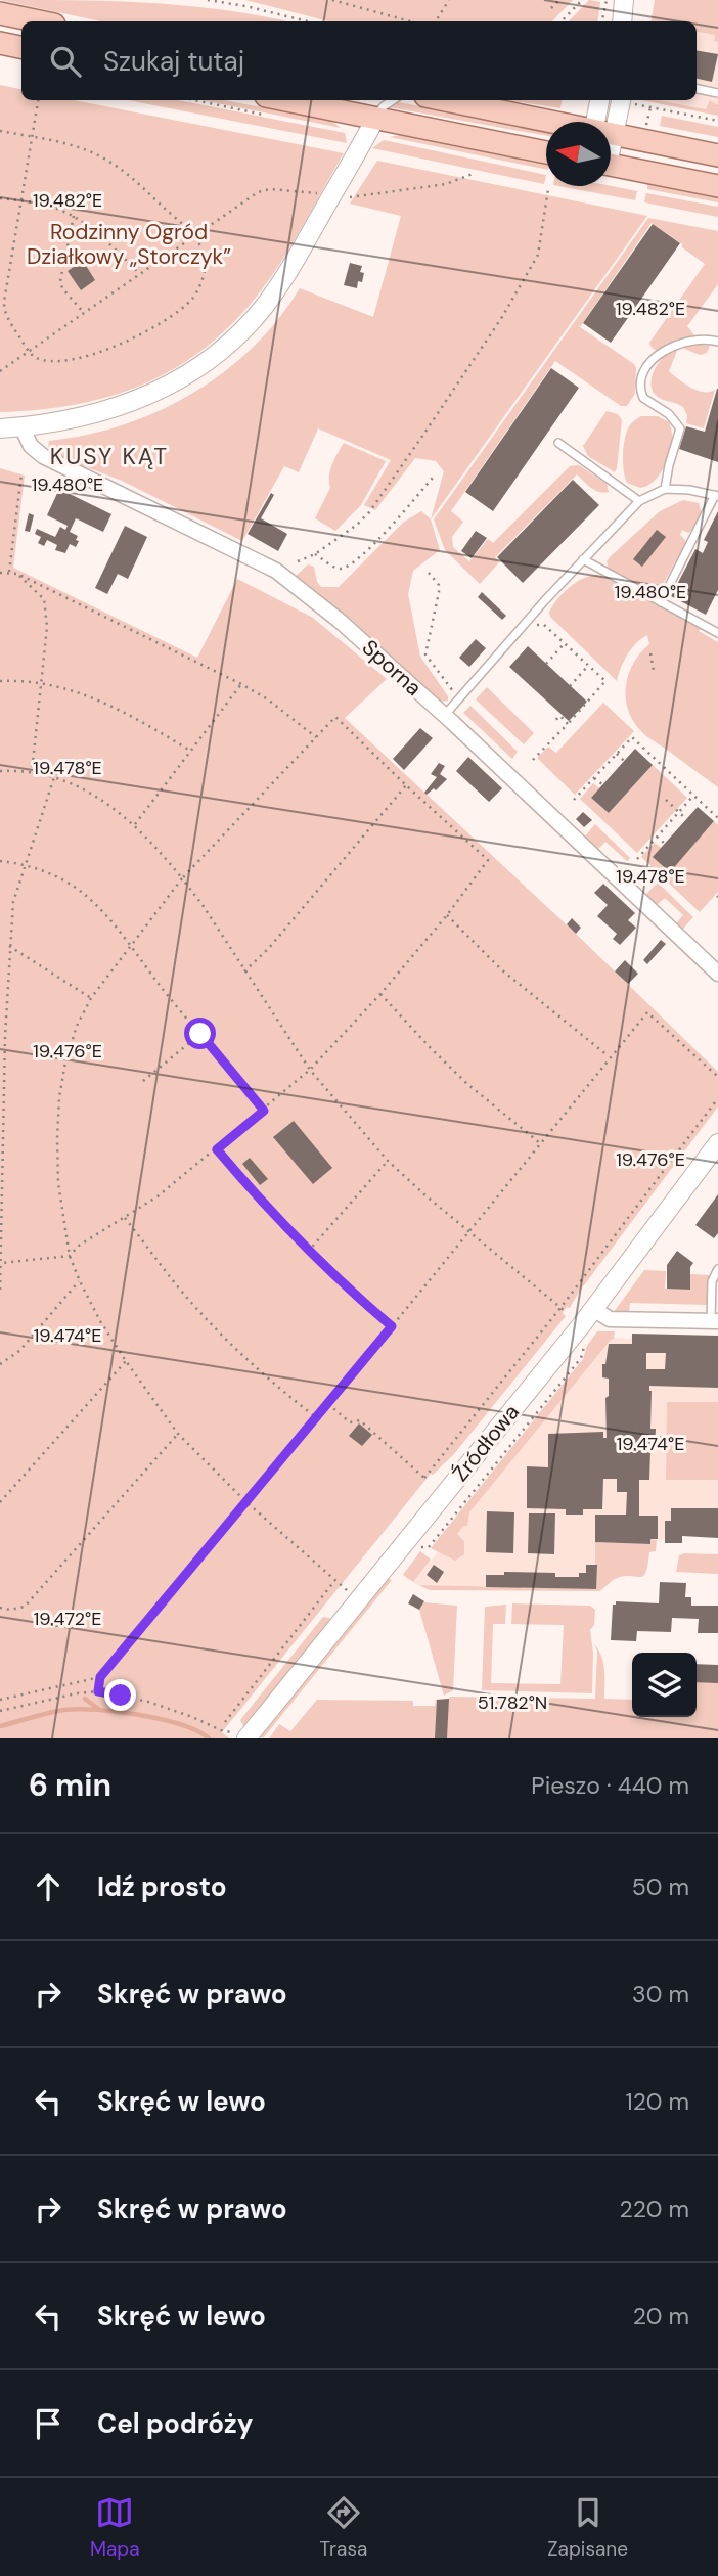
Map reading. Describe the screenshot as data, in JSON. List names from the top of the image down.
{
  "streets": {
    "street": ["Sporna", "Źródłowa"]
  },
  "districts": ["KUSY KĄT"],
  "parks": ["Rodzinny Ogród Działkowy „Storczyk”"],
  "north": "left",
  "page": {
    "search": "Szukaj tutaj",
    "heading": ["6 min", "Pieszo · 440 m"],
    "list": [
      ["Idź prosto", "50 m"],
      ["Skręć w prawo", "30 m"],
      ["Skręć w lewo", "120 m"],
      ["Skręć w prawo", "220 m"],
      ["Skręć w lewo", "20 m"],
      "Cel podróży"
    ],
    "nav": ["Mapa", "Trasa", "Zapisane"]
  },
  "coordinates": [
    "19.482°E",
    "19.480°E",
    "19.478°E",
    "19.476°E",
    "19.474°E",
    "19.472°E",
    "51.782°N"
  ]
}
